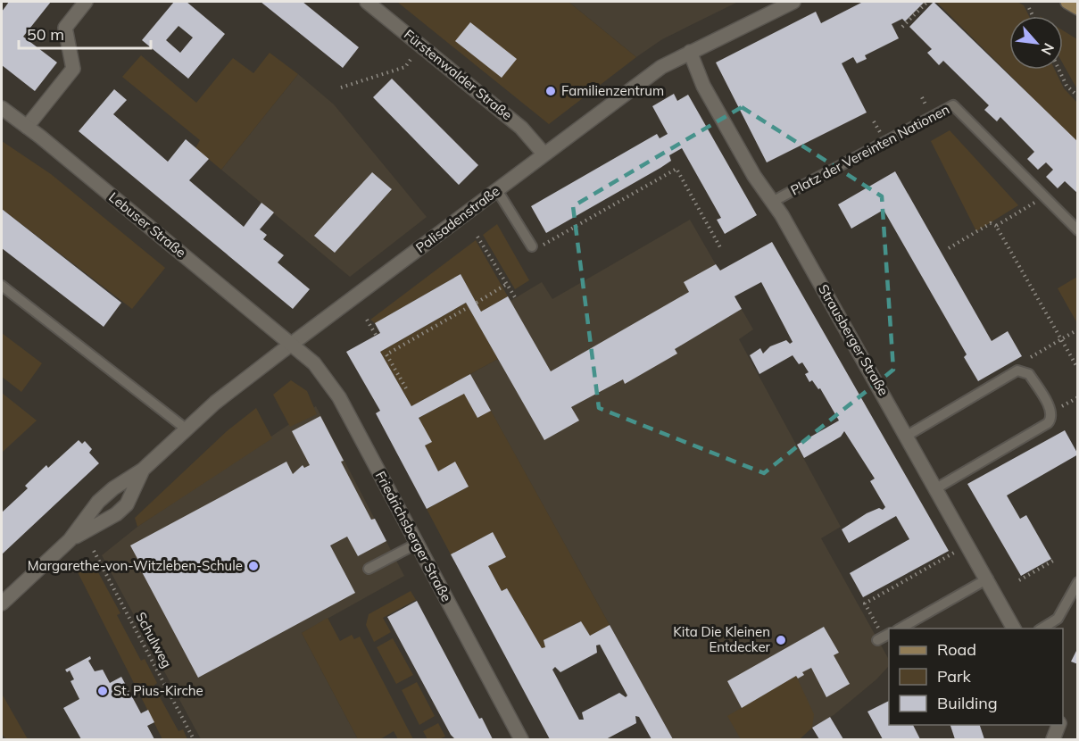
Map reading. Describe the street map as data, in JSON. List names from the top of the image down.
{
  "streets": {
    "street": [
      "Fürstenwalder Straße",
      "Palisadenstraße",
      "Lebuser Straße",
      "Strausberger Straße",
      "Friedrichsberger Straße"
    ],
    "lane": ["Platz der Vereinten Nationen"],
    "path": ["Schulweg"]
  },
  "crossings": [
    ["Fürstenwalder Straße", "Palisadenstraße"],
    ["Platz der Vereinten Nationen", "Strausberger Straße"],
    ["Palisadenstraße", "Lebuser Straße"],
    ["Palisadenstraße", "Strausberger Straße"],
    ["Palisadenstraße", "Friedrichsberger Straße"],
    ["Lebuser Straße", "Friedrichsberger Straße"]
  ],
  "places": [
    "Familienzentrum",
    "Margarethe-von-Witzleben-Schule",
    "Kita Die Kleinen Entdecker",
    "St. Pius-Kirche"
  ],
  "legend": ["Road", "Park", "Building"],
  "scale_bar": "50 m",
  "north": "bottom right"
}
